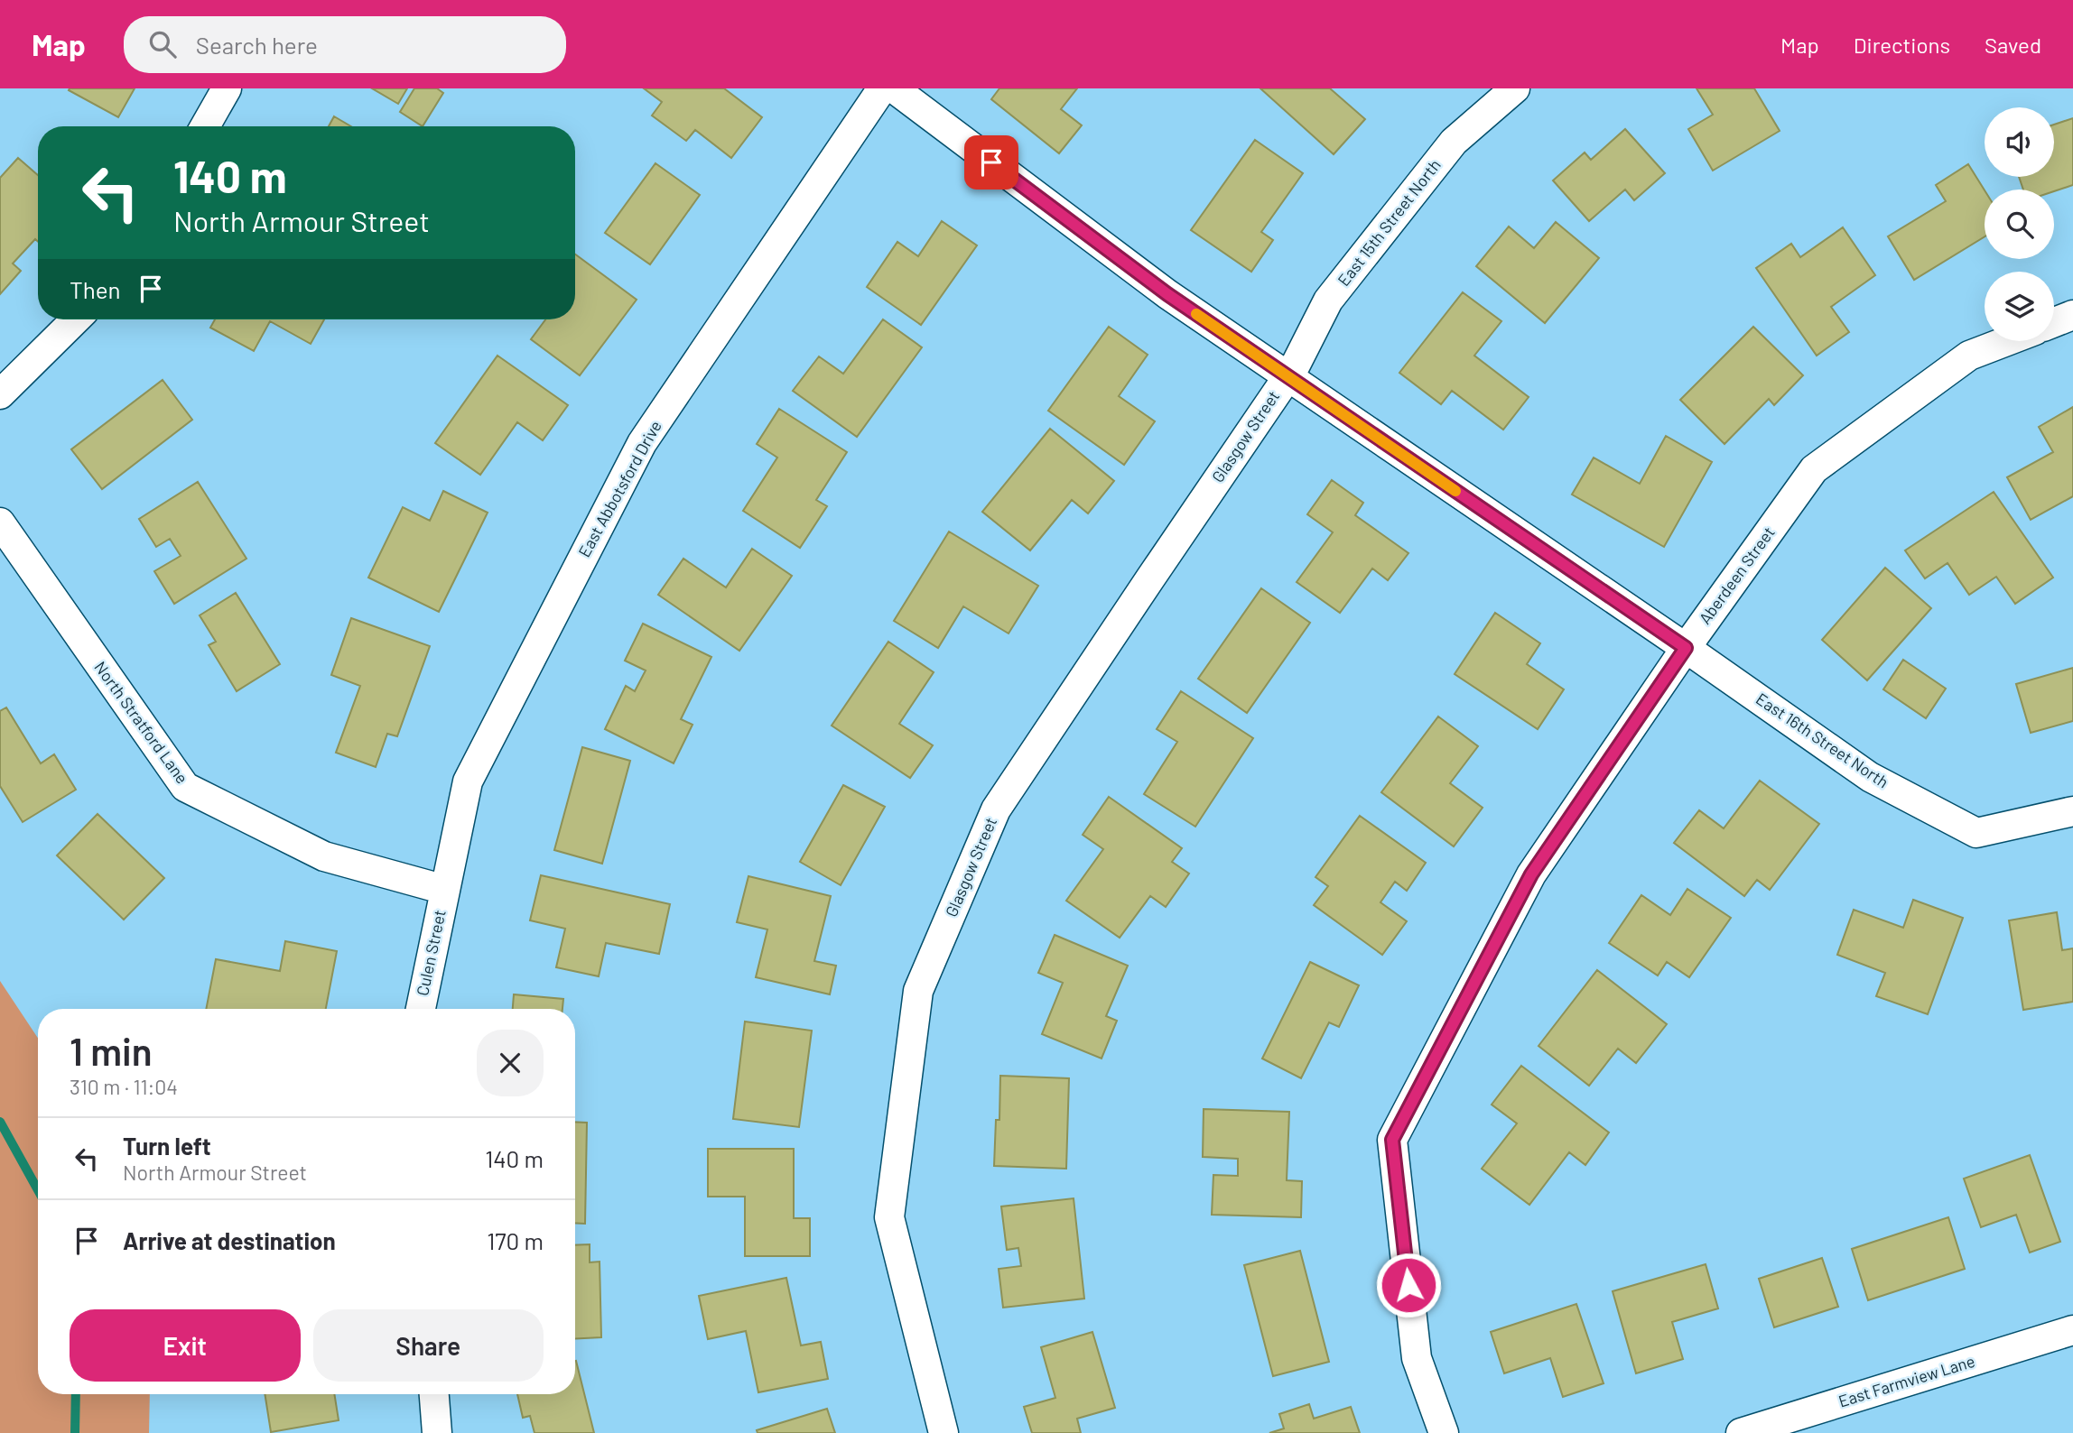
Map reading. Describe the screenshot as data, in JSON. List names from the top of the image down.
{
  "streets": {
    "street": [
      "East 15th Street North",
      "Glasgow Street",
      "East Abbotsford Drive",
      "Aberdeen Street",
      "North Stratford Lane",
      "East 16th Street North",
      "Culen Street",
      "East Farmview Lane"
    ]
  },
  "crossings": [
    ["East 15th Street North", "Glasgow Street"],
    ["East 15th Street North", "East 16th Street North"],
    ["Glasgow Street", "East 16th Street North"],
    ["East Abbotsford Drive", "North Stratford Lane"],
    ["East Abbotsford Drive", "Culen Street"],
    ["Aberdeen Street", "East 16th Street North"],
    ["North Stratford Lane", "Culen Street"]
  ],
  "page": {
    "header": "Map",
    "search": "Search here",
    "nav": ["Map", "Directions", "Saved"],
    "turn": ["140 m", "North Armour Street"],
    "then": "Then",
    "heading": ["1 min", "310 m · 11:04"],
    "list": [
      {
        "name": "Turn left",
        "note": "North Armour Street",
        "value": "140 m"
      },
      {
        "name": "Arrive at destination",
        "value": "170 m"
      }
    ],
    "buttons": ["Exit", "Share"]
  }
}
